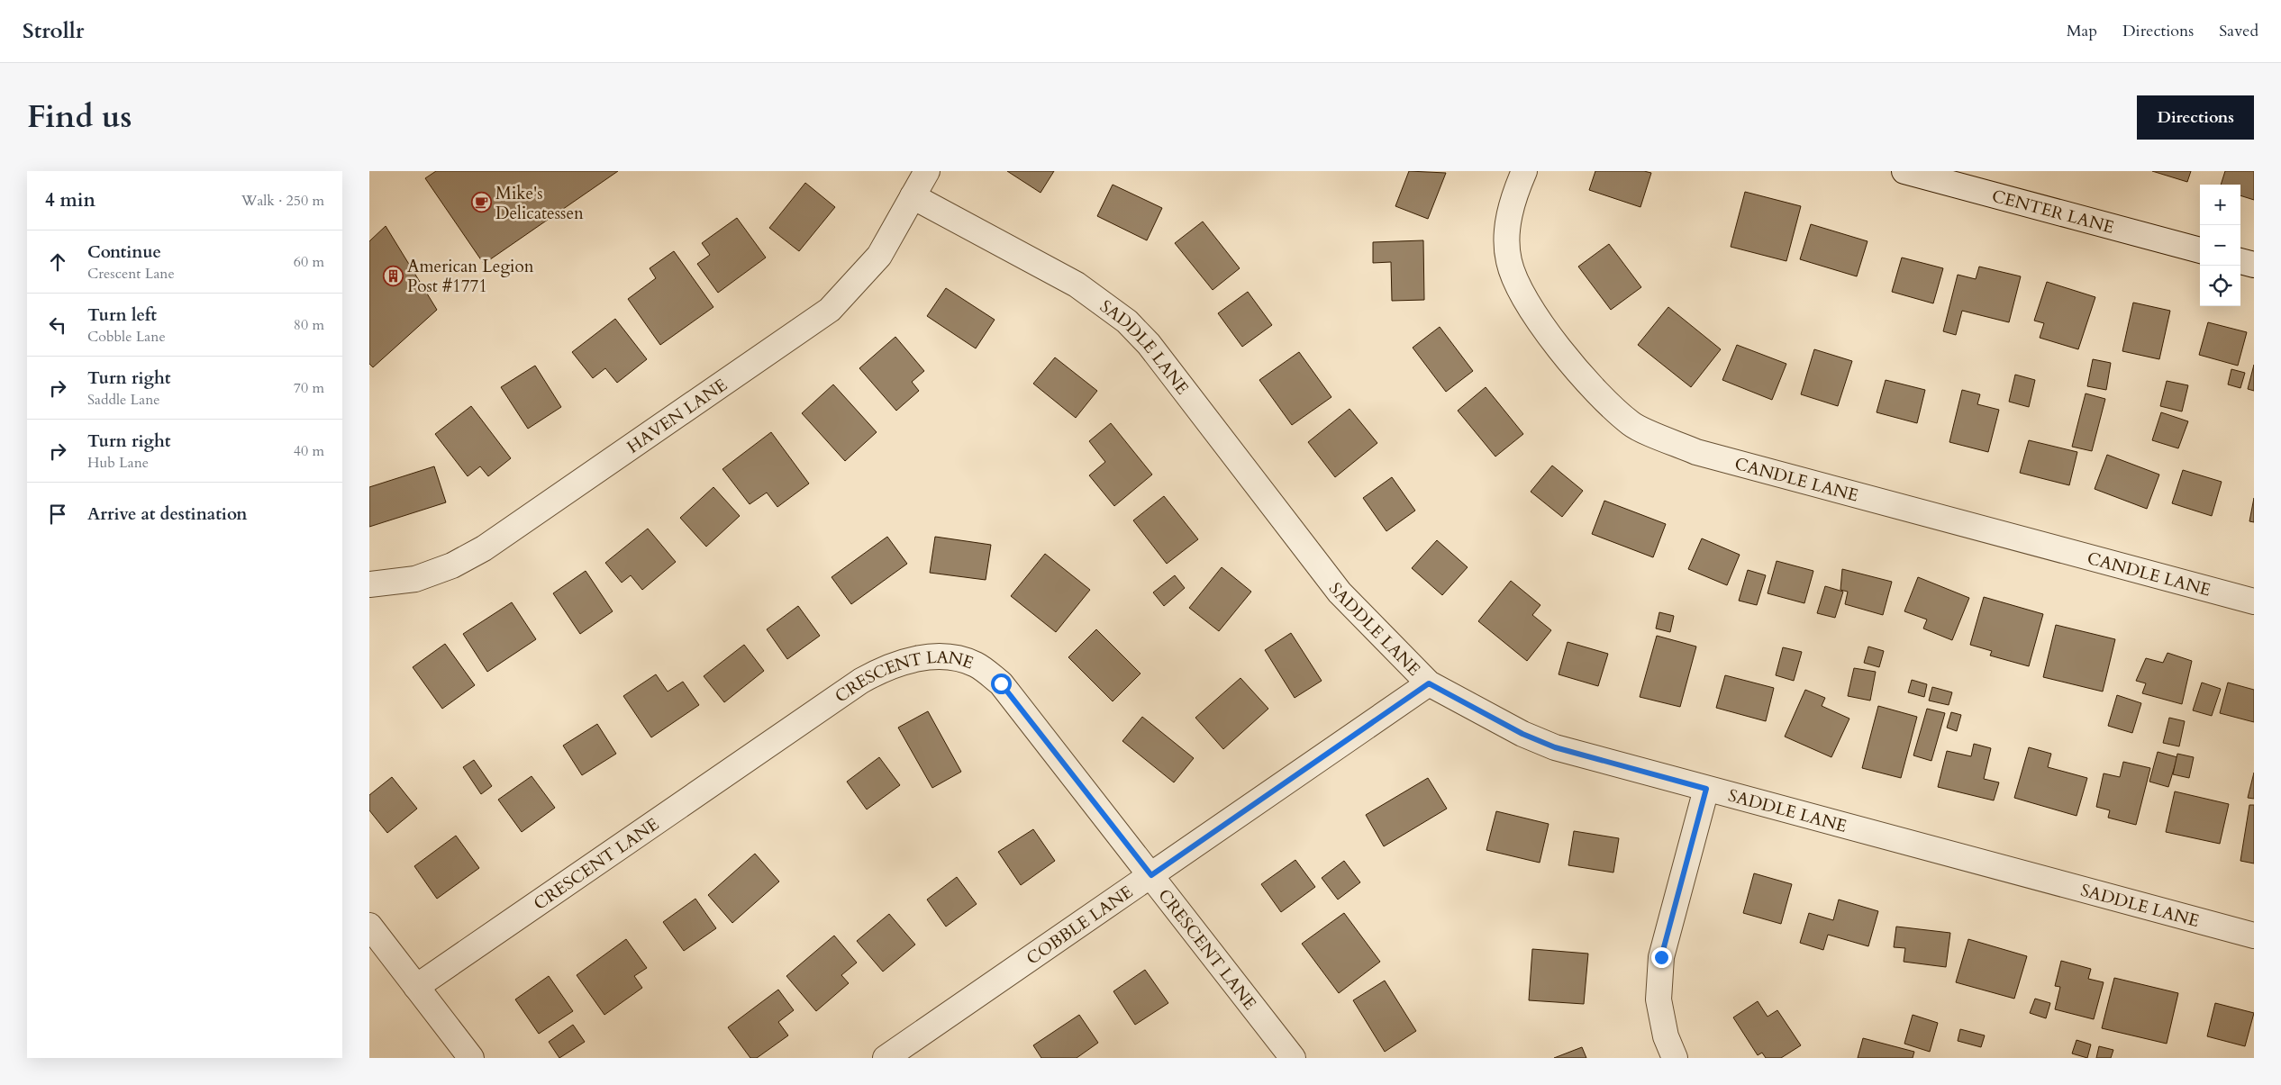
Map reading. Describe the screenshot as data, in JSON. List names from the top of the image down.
{
  "streets": {
    "street": [
      "CENTER LANE",
      "SADDLE LANE",
      "HAVEN LANE",
      "CANDLE LANE",
      "CRESCENT LANE",
      "COBBLE LANE"
    ]
  },
  "crossings": [
    ["SADDLE LANE", "HAVEN LANE"],
    ["SADDLE LANE", "COBBLE LANE"],
    ["CRESCENT LANE", "COBBLE LANE"]
  ],
  "places": {
    "cafe": ["Mike's Delicatessen"],
    "building": ["American Legion Post #1771"]
  },
  "page": {
    "header": "Strollr",
    "nav": ["Map", "Directions", "Saved"],
    "title": "Find us",
    "buttons": "Directions",
    "heading": ["4 min", "Walk · 250 m"],
    "map_buttons": ["+", "−"],
    "list": [
      ["Continue", "Crescent Lane", "60 m"],
      ["Turn left", "Cobble Lane", "80 m"],
      ["Turn right", "Saddle Lane", "70 m"],
      ["Turn right", "Hub Lane", "40 m"],
      "Arrive at destination"
    ]
  }
}
